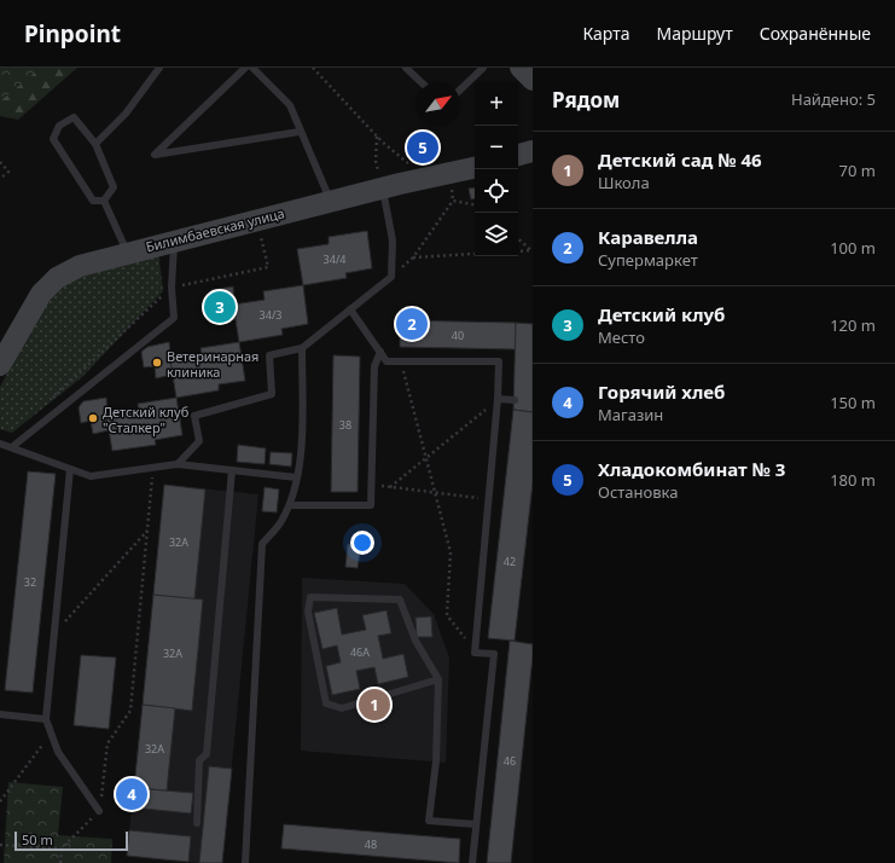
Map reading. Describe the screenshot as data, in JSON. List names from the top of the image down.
{
  "streets": {
    "main road": ["Билимбаевская улица"]
  },
  "places": ["Ветеринарная клиника", "Детский клуб \"Сталкер\""],
  "house_numbers": [
    "34/4",
    "34/3",
    "40",
    "38",
    "32А",
    "42",
    "32",
    "46А",
    "32А",
    "32А",
    "46",
    "48"
  ],
  "scale_bar": "50 m",
  "north": "top right",
  "page": {
    "header": "Pinpoint",
    "nav": ["Карта", "Маршрут", "Сохранённые"],
    "heading": ["Рядом", "Найдено: 5"],
    "map_buttons": ["+", "−"],
    "pins": [
      "5",
      "3",
      "2",
      "1",
      "4"
    ],
    "list": [
      {
        "mark": "1",
        "name": "Детский сад № 46",
        "note": "Школа",
        "value": "70 m"
      },
      {
        "mark": "2",
        "name": "Каравелла",
        "note": "Супермаркет",
        "value": "100 m"
      },
      {
        "mark": "3",
        "name": "Детский клуб",
        "note": "Место",
        "value": "120 m"
      },
      {
        "mark": "4",
        "name": "Горячий хлеб",
        "note": "Магазин",
        "value": "150 m"
      },
      {
        "mark": "5",
        "name": "Хладокомбинат № 3",
        "note": "Остановка",
        "value": "180 m"
      }
    ],
    "scale": "50 m"
  }
}
